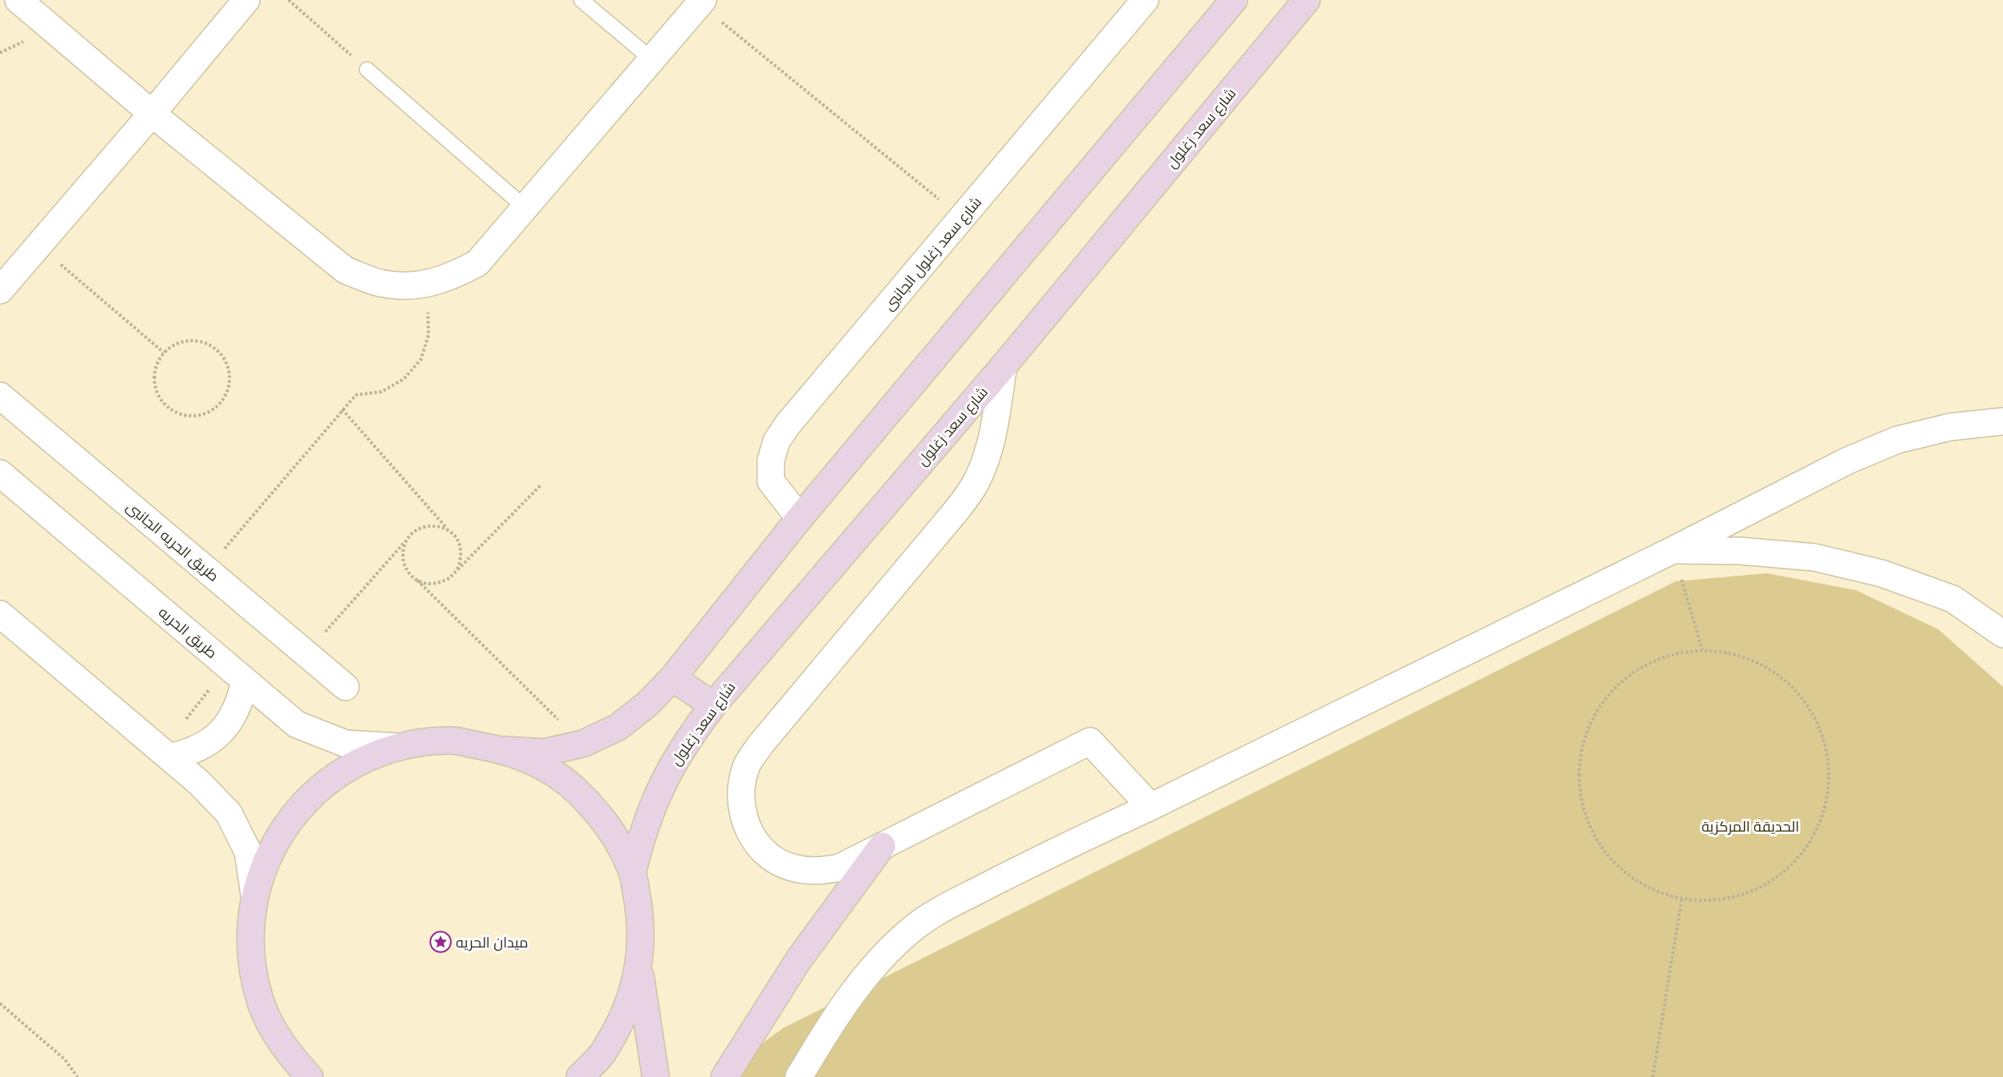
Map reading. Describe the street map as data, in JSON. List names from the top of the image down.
{
  "streets": {
    "main road": ["شارع سعد زغلول"],
    "street": ["شارع سعد زغلول الجانبى", "طريق الحريه الجانبى", "طريق الحريه"]
  },
  "parks": ["الحديقة المركزية"],
  "places": {
    "place": ["ميدان الحريه"]
  }
}
